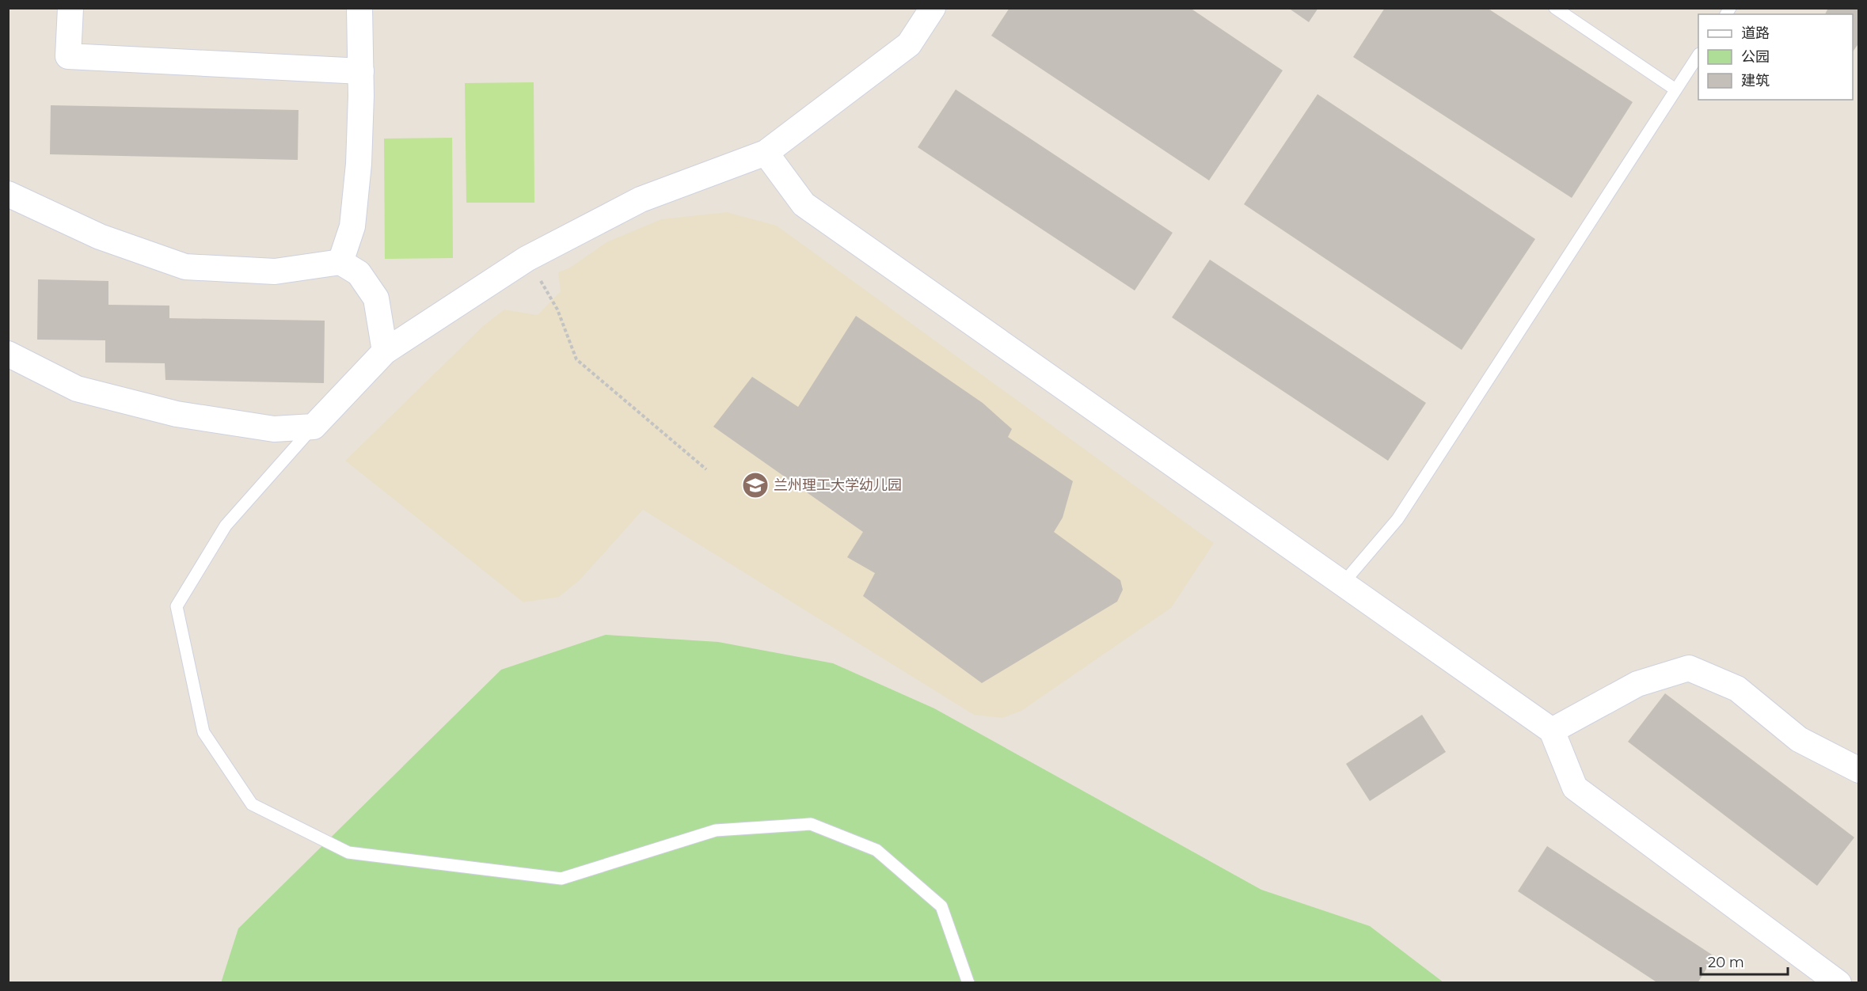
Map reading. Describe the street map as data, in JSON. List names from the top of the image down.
{
  "places": {
    "school or university": ["兰州理工大学幼儿园"]
  },
  "legend": ["道路", "公园", "建筑"],
  "scale_bar": "20 m"
}
